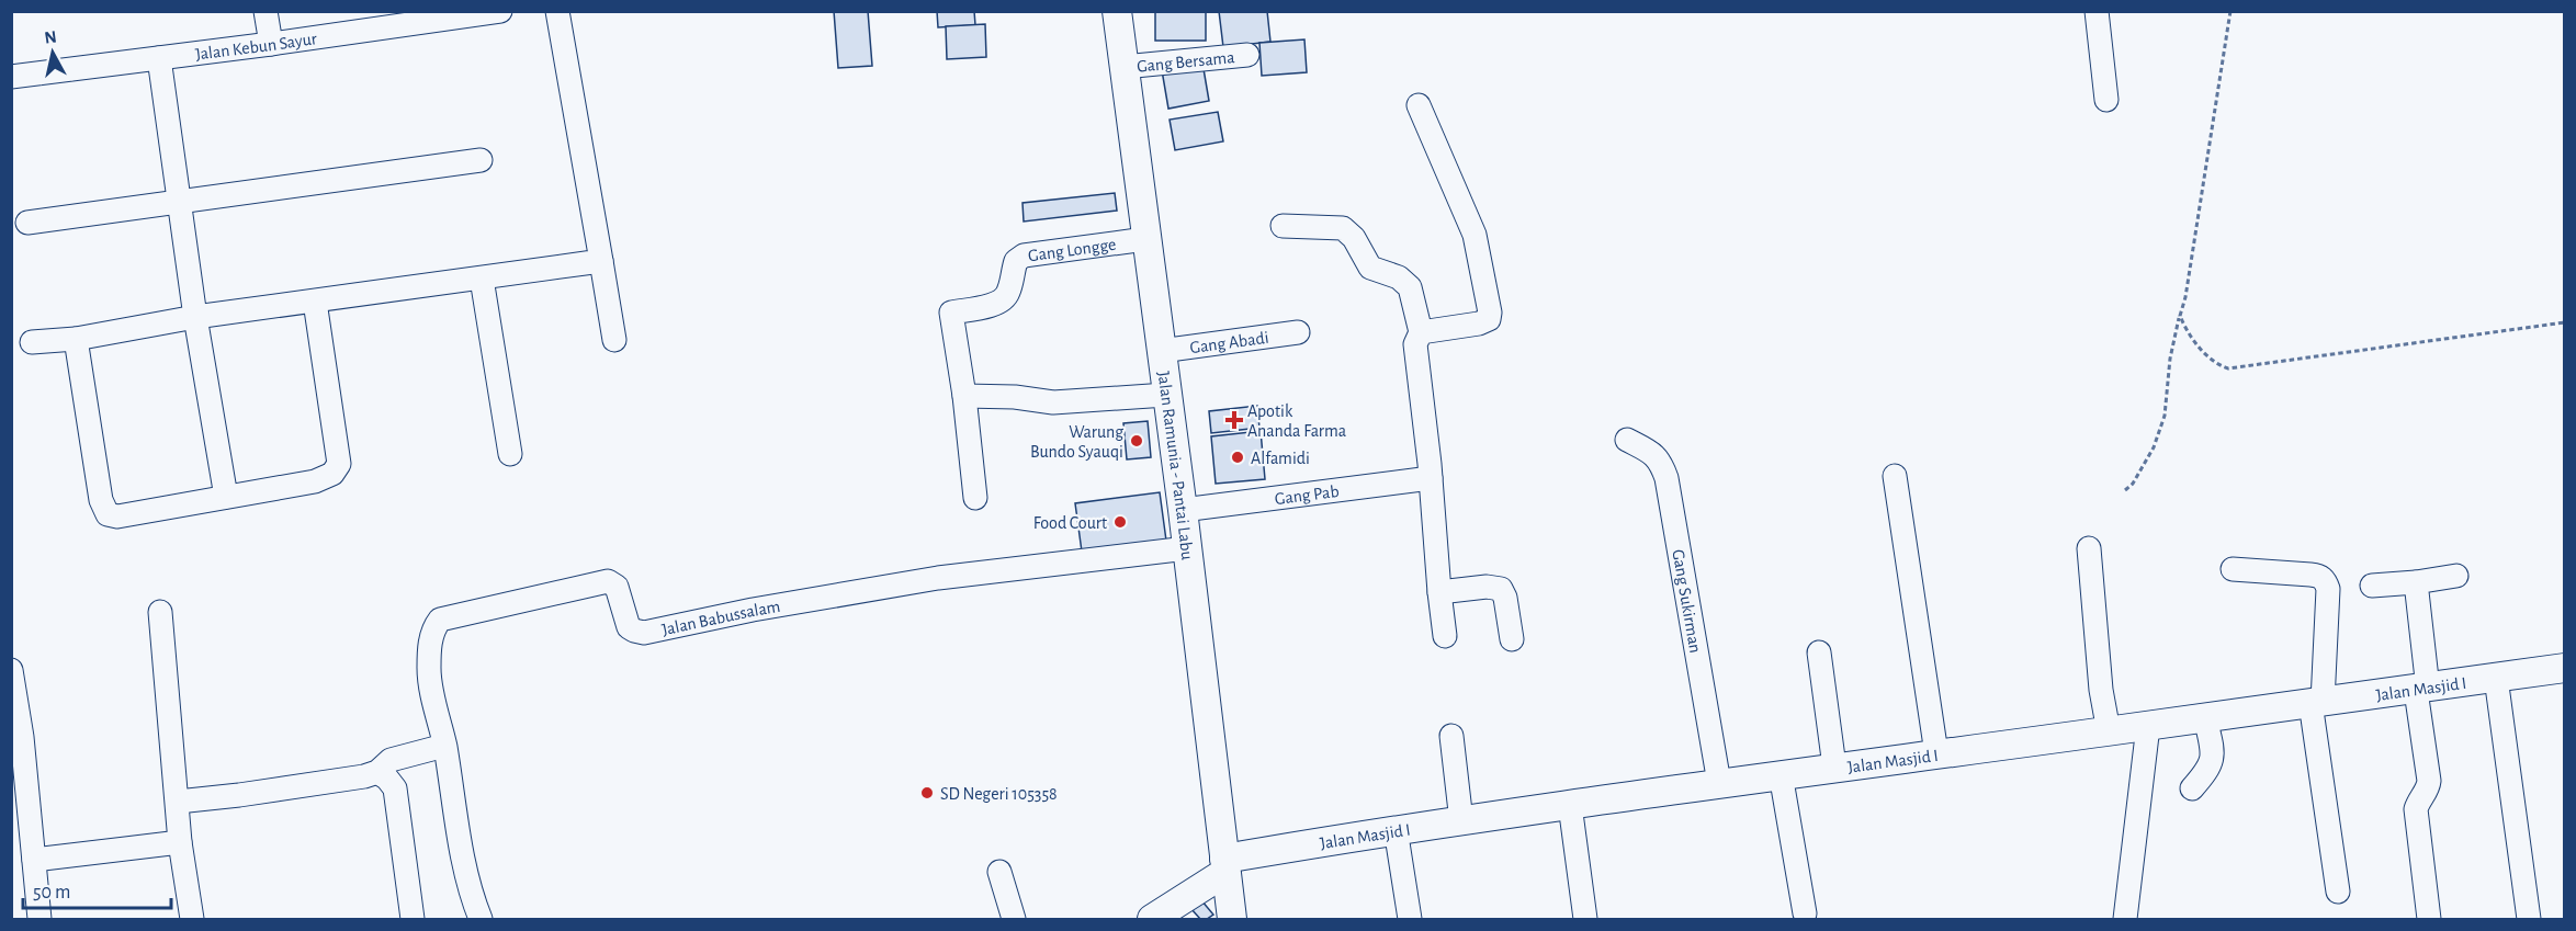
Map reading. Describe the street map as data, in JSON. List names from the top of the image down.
{
  "streets": {
    "main road": ["Jalan Ramunia - Pantai Labu", "Jalan Masjid I"],
    "street": [
      "Jalan Kebun Sayur",
      "Gang Bersama",
      "Gang Longge",
      "Gang Abadi",
      "Gang Pab",
      "Gang Sukirman",
      "Jalan Babussalam"
    ]
  },
  "crossings": [
    ["Gang Bersama", "Jalan Ramunia - Pantai Labu"],
    ["Gang Longge", "Jalan Ramunia - Pantai Labu"],
    ["Gang Abadi", "Jalan Ramunia - Pantai Labu"],
    ["Jalan Ramunia - Pantai Labu", "Gang Pab"],
    ["Jalan Ramunia - Pantai Labu", "Jalan Babussalam"],
    ["Jalan Ramunia - Pantai Labu", "Jalan Masjid I"],
    ["Gang Sukirman", "Jalan Masjid I"]
  ],
  "places": {
    "health": ["Apotik Ananda Farma"],
    "other": [
      "Warung Bundo Syauqi",
      "Alfamidi",
      "Food Court",
      "SD Negeri 105358"
    ]
  },
  "scale_bar": "50 m",
  "north": "top"
}
